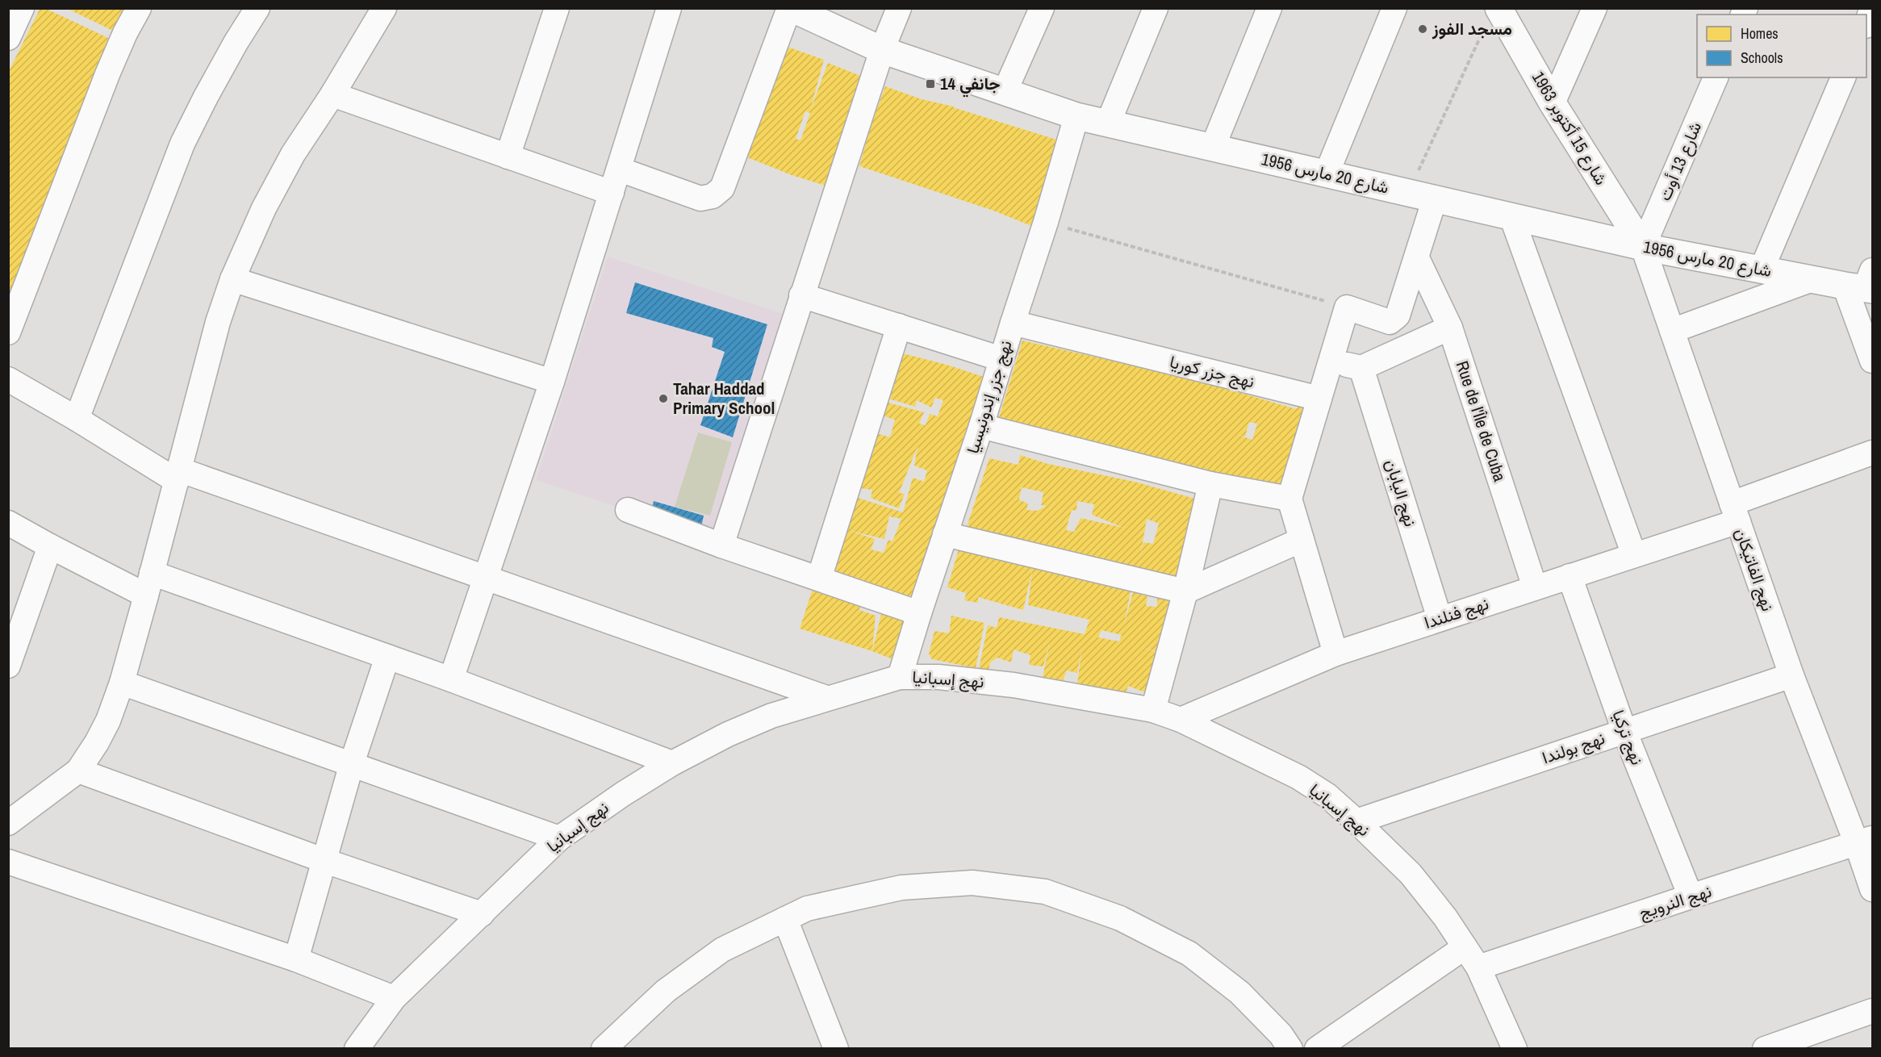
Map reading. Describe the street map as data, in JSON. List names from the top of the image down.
{
  "streets": {
    "street": [
      "شارع 15 أكتوبر 1963",
      "شارع 13 أوت",
      "شارع 20 مارس 1956",
      "نهج جزر كوريا",
      "نهج جزر إندونيسيا",
      "Rue de l'Île de Cuba",
      "نهج اليابان",
      "نهج الفاتيكان",
      "نهج فنلندا",
      "نهج إسبانيا",
      "نهج تركيا",
      "نهج بولندا",
      "نهج النرويج"
    ]
  },
  "crossings": [
    ["شارع 15 أكتوبر 1963", "شارع 13 أوت"],
    ["شارع 15 أكتوبر 1963", "شارع 20 مارس 1956"],
    ["شارع 15 أكتوبر 1963", "نهج الفاتيكان"],
    ["شارع 13 أوت", "شارع 20 مارس 1956"],
    ["شارع 13 أوت", "نهج الفاتيكان"],
    ["شارع 20 مارس 1956", "نهج جزر إندونيسيا"],
    ["شارع 20 مارس 1956", "نهج الفاتيكان"],
    ["نهج جزر كوريا", "نهج جزر إندونيسيا"],
    ["نهج جزر إندونيسيا", "نهج إسبانيا"],
    ["Rue de l'Île de Cuba", "نهج فنلندا"],
    ["نهج اليابان", "نهج فنلندا"],
    ["نهج الفاتيكان", "نهج فنلندا"],
    ["نهج الفاتيكان", "نهج بولندا"],
    ["نهج الفاتيكان", "نهج النرويج"],
    ["نهج فنلندا", "نهج إسبانيا"],
    ["نهج فنلندا", "نهج تركيا"],
    ["نهج إسبانيا", "نهج بولندا"],
    ["نهج إسبانيا", "نهج النرويج"],
    ["نهج تركيا", "نهج بولندا"],
    ["نهج تركيا", "نهج النرويج"]
  ],
  "places": {
    "other": ["مسجد الفوز", "Tahar Haddad Primary School"],
    "transit": ["14 جانفي"]
  },
  "legend": ["Homes", "Schools"]
}
